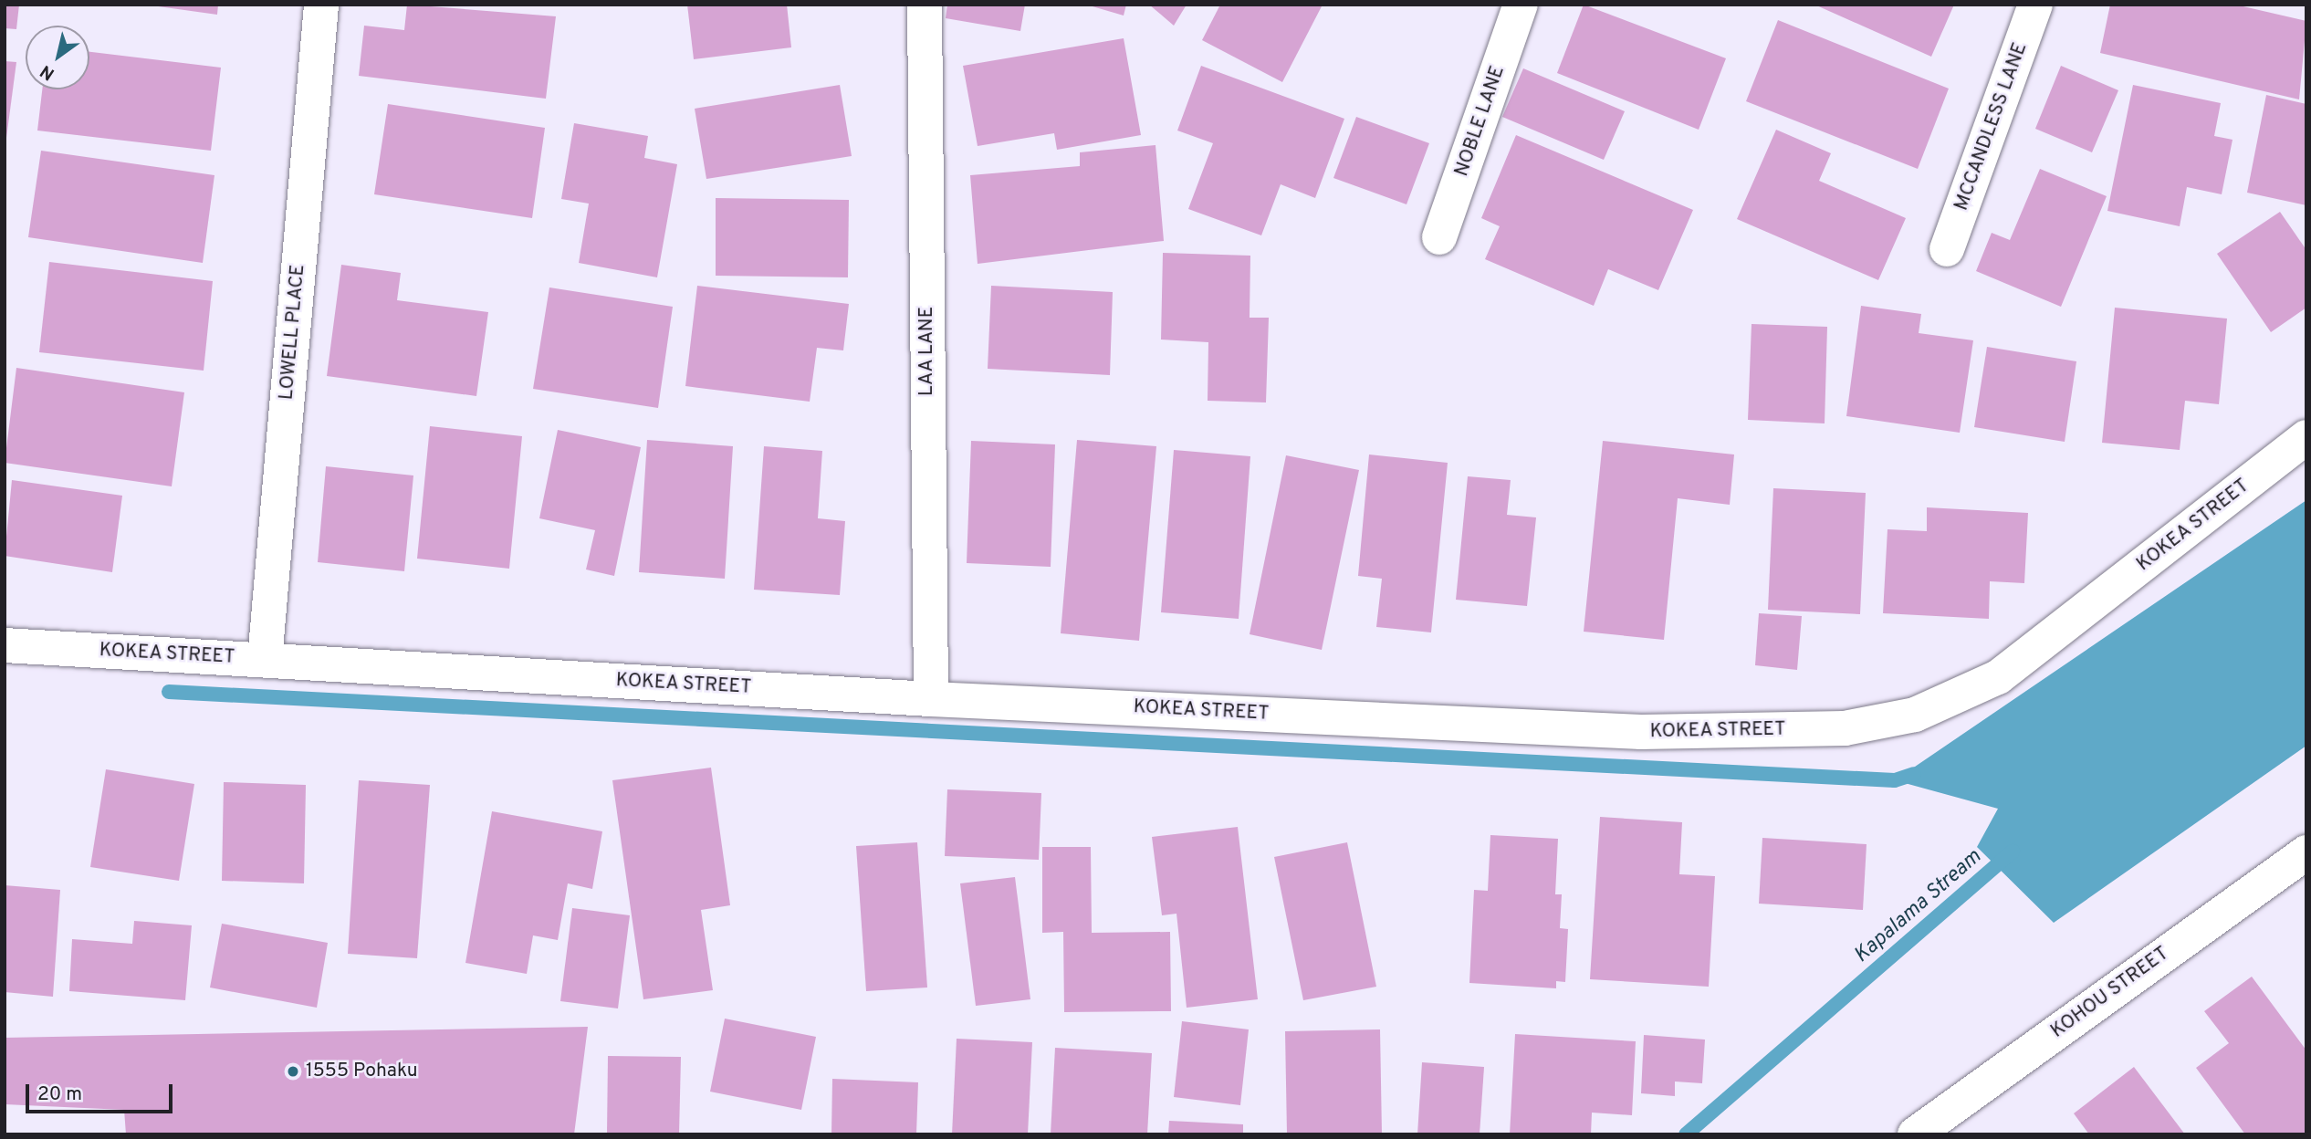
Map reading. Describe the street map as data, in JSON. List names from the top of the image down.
{
  "streets": {
    "street": [
      "NOBLE LANE",
      "MCCANDLESS LANE",
      "LOWELL PLACE",
      "LAA LANE",
      "KOKEA STREET",
      "KOHOU STREET"
    ]
  },
  "crossings": [
    ["LOWELL PLACE", "KOKEA STREET"],
    ["LAA LANE", "KOKEA STREET"]
  ],
  "water": ["Kapalama Stream"],
  "places": ["1555 Pohaku"],
  "scale_bar": "20 m",
  "north": "bottom left"
}
